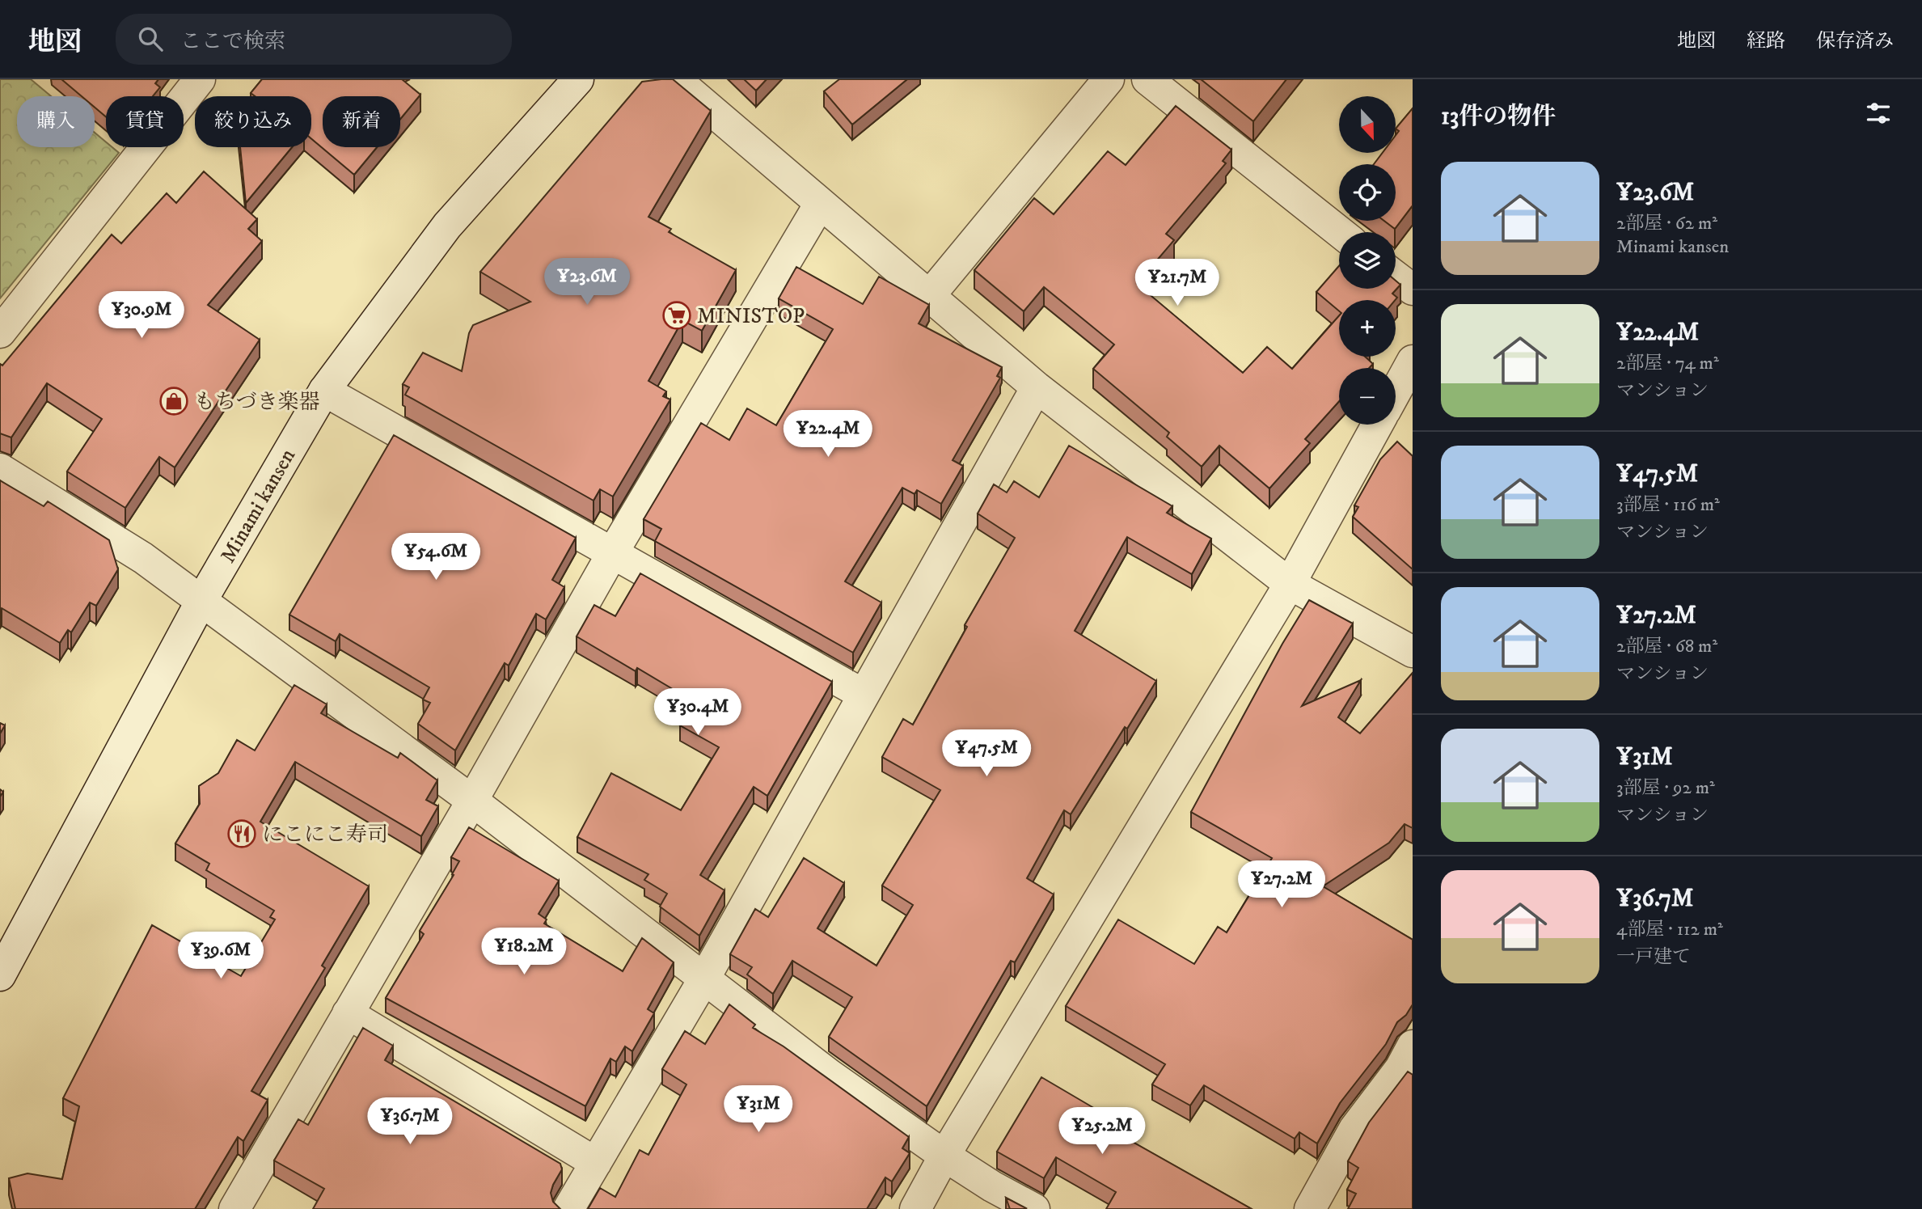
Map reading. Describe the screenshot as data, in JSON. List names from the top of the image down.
{
  "streets": {
    "street": ["Minami kansen"]
  },
  "places": {
    "supermarket": ["MINISTOP"],
    "shop": ["もちづき楽器"],
    "restaurant": ["にこにこ寿司"]
  },
  "north": "bottom",
  "page": {
    "header": "地図",
    "search": "ここで検索",
    "nav": ["地図", "経路", "保存済み"],
    "heading": "13件の物件",
    "map_buttons": ["+", "−"],
    "chip": [
      "購入",
      "賃貸",
      "絞り込み",
      "新着"
    ],
    "list": [
      {
        "name": "¥23.6M",
        "note": "2部屋 · 62 m² · Minami kansen"
      },
      {
        "name": "¥22.4M",
        "note": "2部屋 · 74 m² · マンション"
      },
      {
        "name": "¥47.5M",
        "note": "3部屋 · 116 m² · マンション"
      },
      {
        "name": "¥27.2M",
        "note": "2部屋 · 68 m² · マンション"
      },
      {
        "name": "¥31M",
        "note": "3部屋 · 92 m² · マンション"
      },
      {
        "name": "¥36.7M",
        "note": "4部屋 · 112 m² · 一戸建て"
      }
    ],
    "price": [
      "¥23.6M",
      "¥21.7M",
      "¥30.9M",
      "¥22.4M",
      "¥54.6M",
      "¥30.4M",
      "¥47.5M",
      "¥27.2M",
      "¥18.2M",
      "¥39.6M",
      "¥31M",
      "¥36.7M",
      "¥25.2M"
    ]
  }
}
